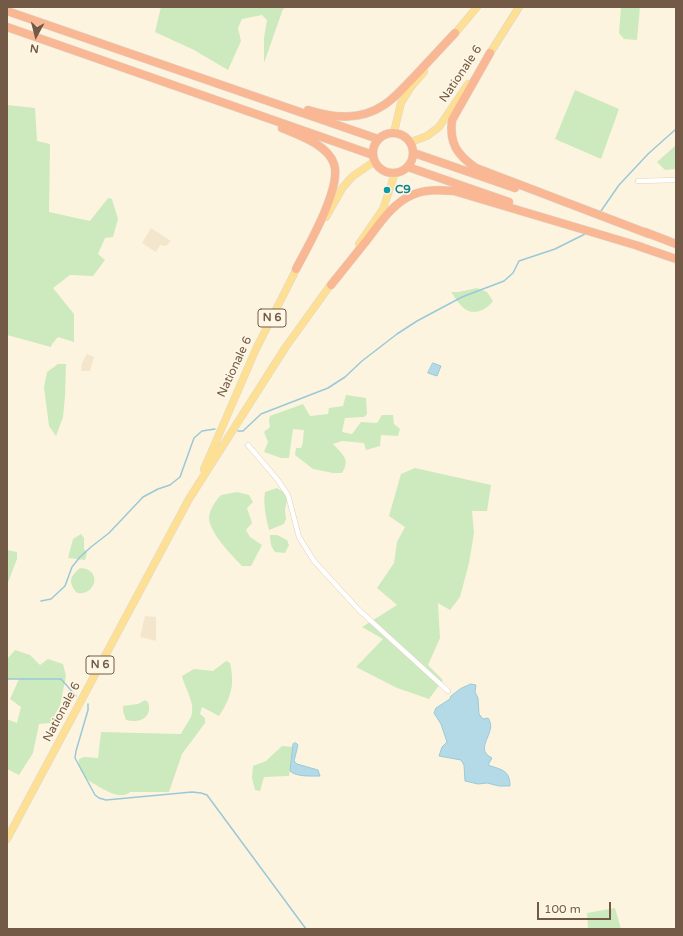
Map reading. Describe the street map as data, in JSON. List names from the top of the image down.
{
  "streets": {
    "main road": ["Nationale 6", "N 6"]
  },
  "places": ["C9"],
  "scale_bar": "100 m",
  "north": "bottom"
}
